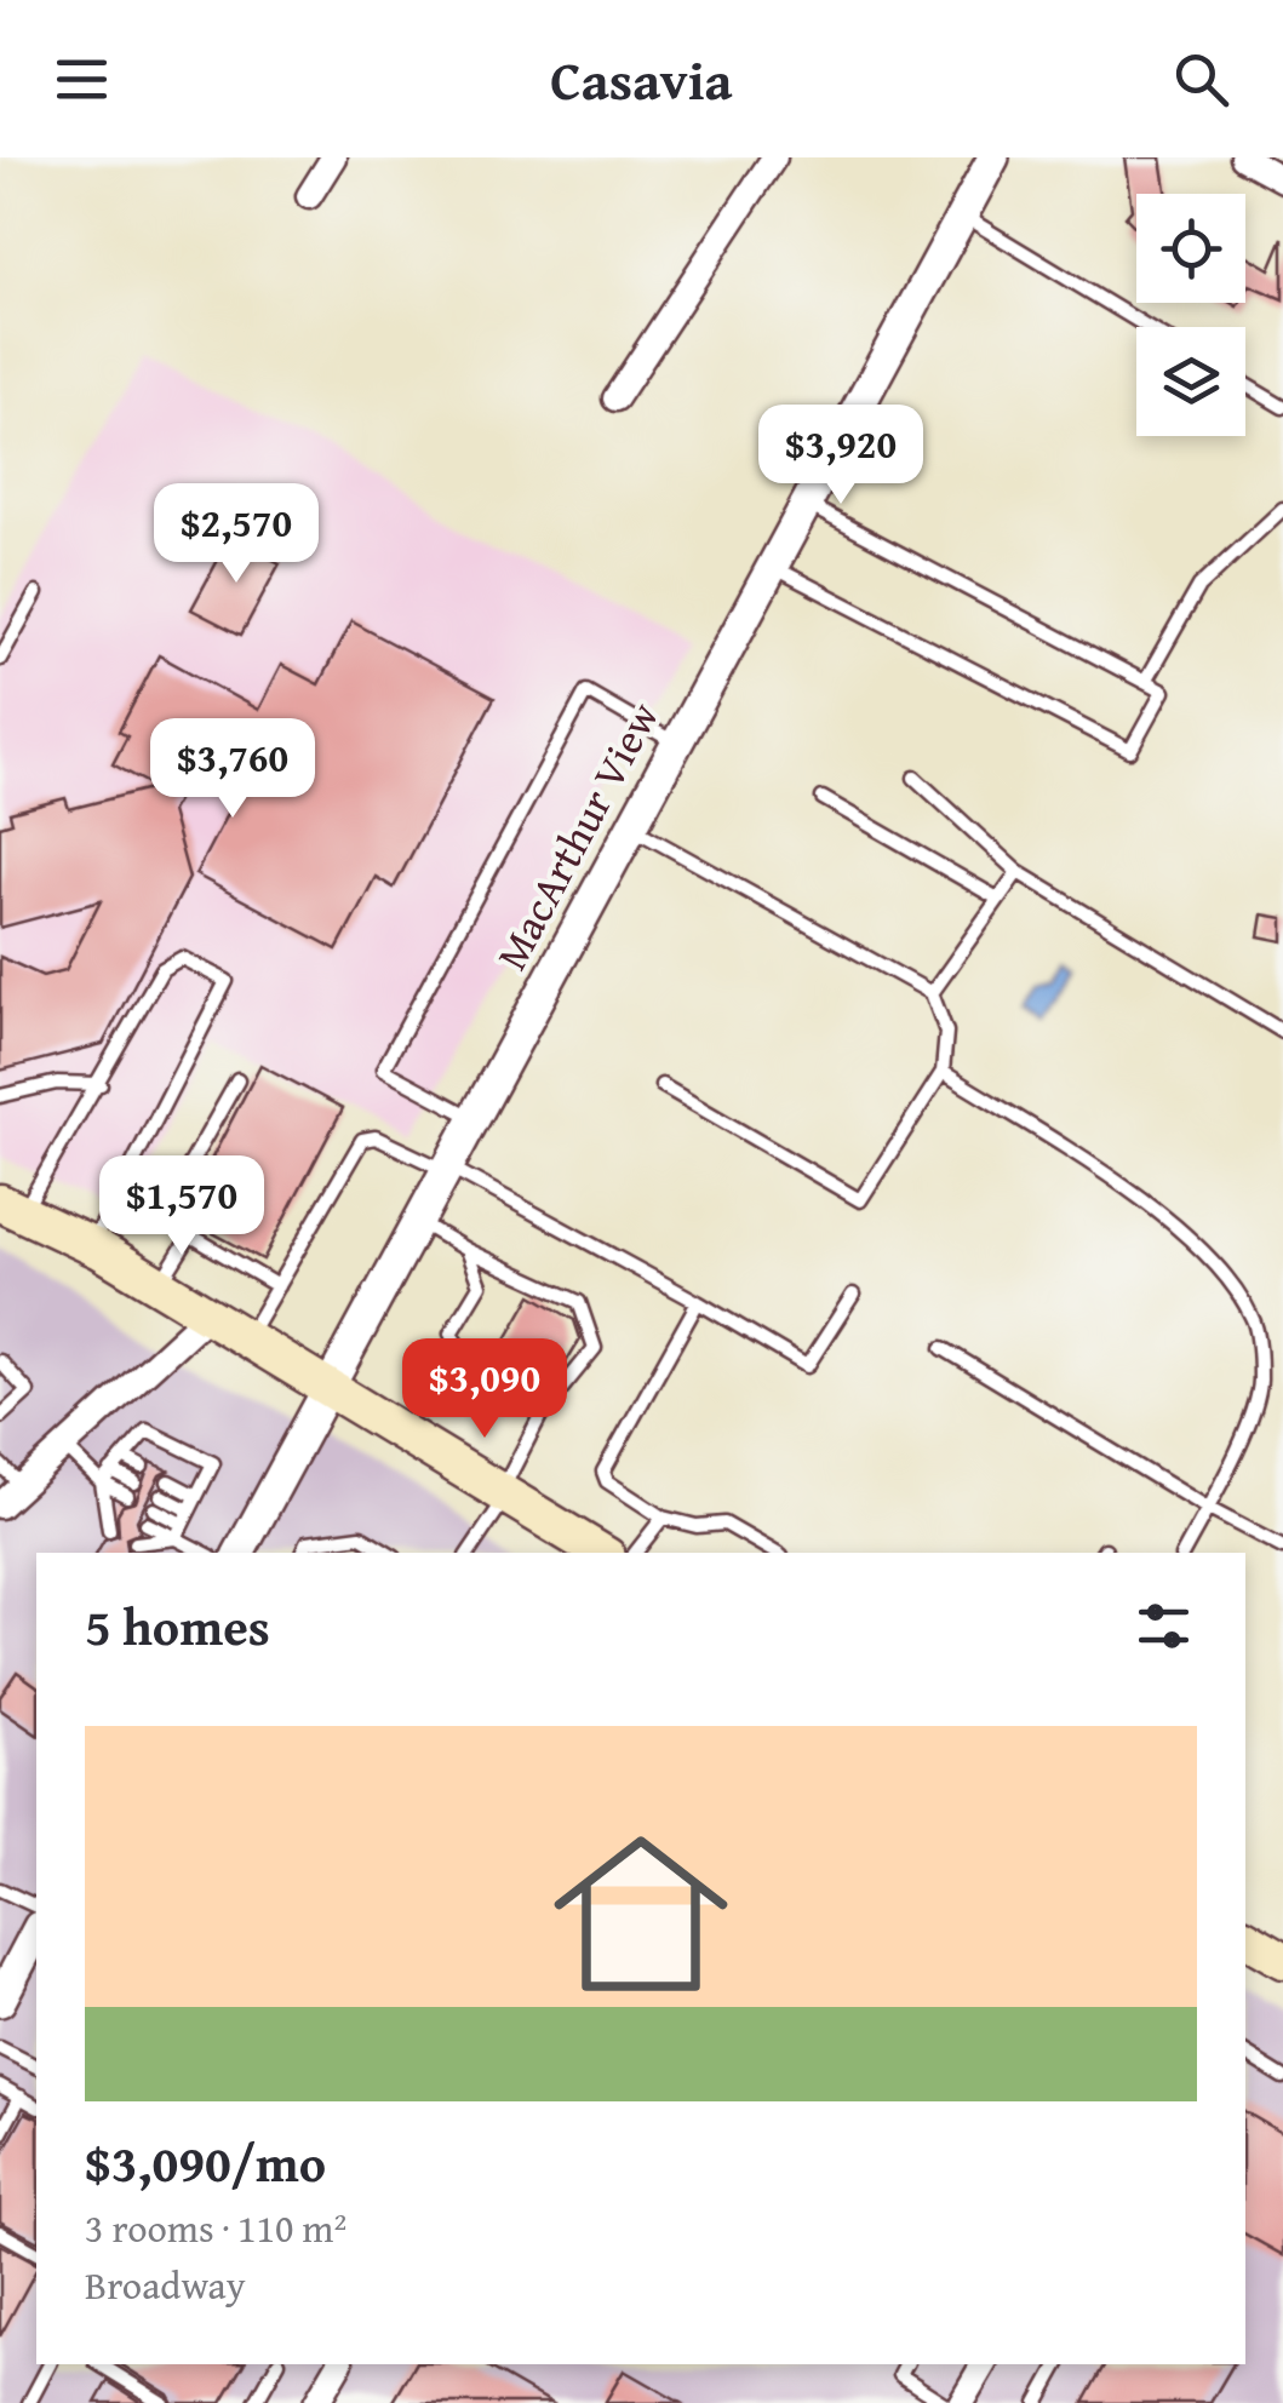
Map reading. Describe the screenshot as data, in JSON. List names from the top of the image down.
{
  "streets": {
    "street": ["MacArthur View"]
  },
  "page": {
    "header": "Casavia",
    "price": [
      "$3,920",
      "$2,570",
      "$3,760",
      "$1,570",
      "$3,090"
    ],
    "heading": "5 homes",
    "list": [
      {
        "name": "$3,090/mo",
        "note": "3 rooms · 110 m² · Broadway"
      }
    ]
  }
}
